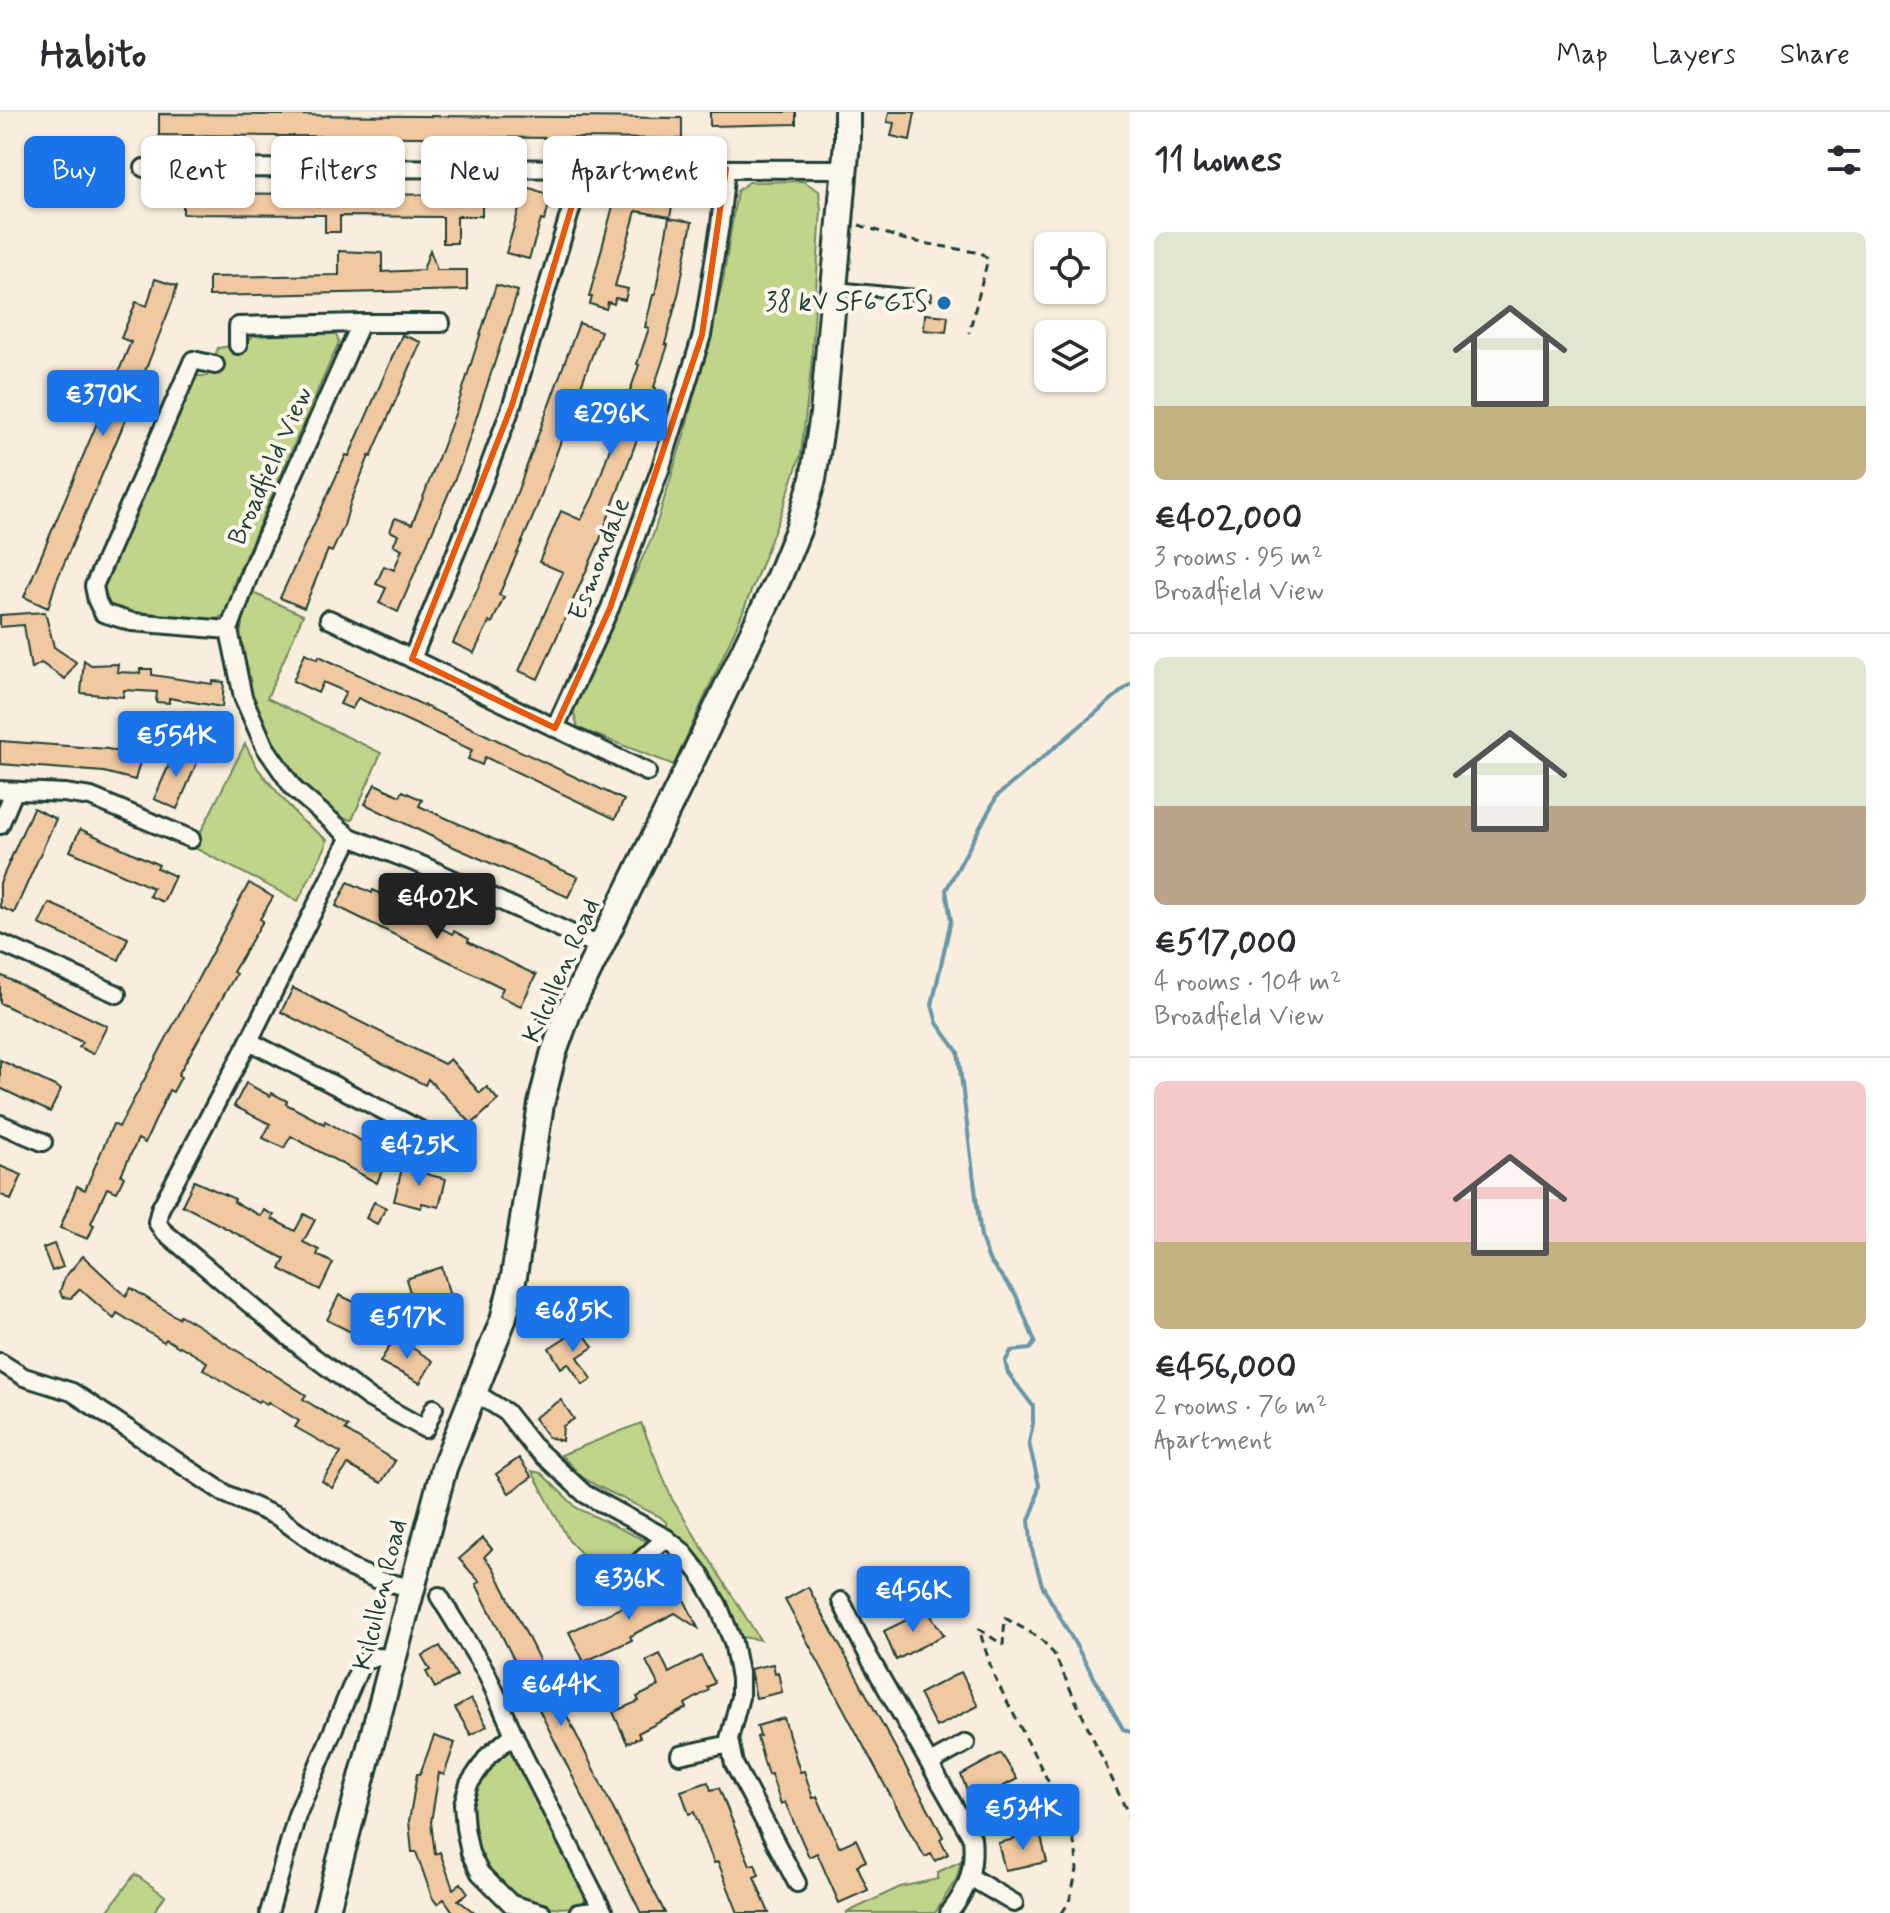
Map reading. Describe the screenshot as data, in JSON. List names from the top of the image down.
{
  "streets": {
    "main road": ["Kilcullen Road"],
    "street": ["Broadfield View", "Esmondale"]
  },
  "places": ["38 kV SF6 GIS"],
  "page": {
    "header": "Habito",
    "nav": ["Map", "Layers", "Share"],
    "heading": "11 homes",
    "chip": [
      "Buy",
      "Rent",
      "Filters",
      "New",
      "Apartment"
    ],
    "list": [
      {
        "name": "€402,000",
        "note": "3 rooms · 95 m² · Broadfield View"
      },
      {
        "name": "€517,000",
        "note": "4 rooms · 104 m² · Broadfield View"
      },
      {
        "name": "€456,000",
        "note": "2 rooms · 76 m² · Apartment"
      }
    ],
    "price": [
      "€370K",
      "€296K",
      "€554K",
      "€402K",
      "€425K",
      "€685K",
      "€517K",
      "€336K",
      "€456K",
      "€644K",
      "€534K"
    ]
  }
}
